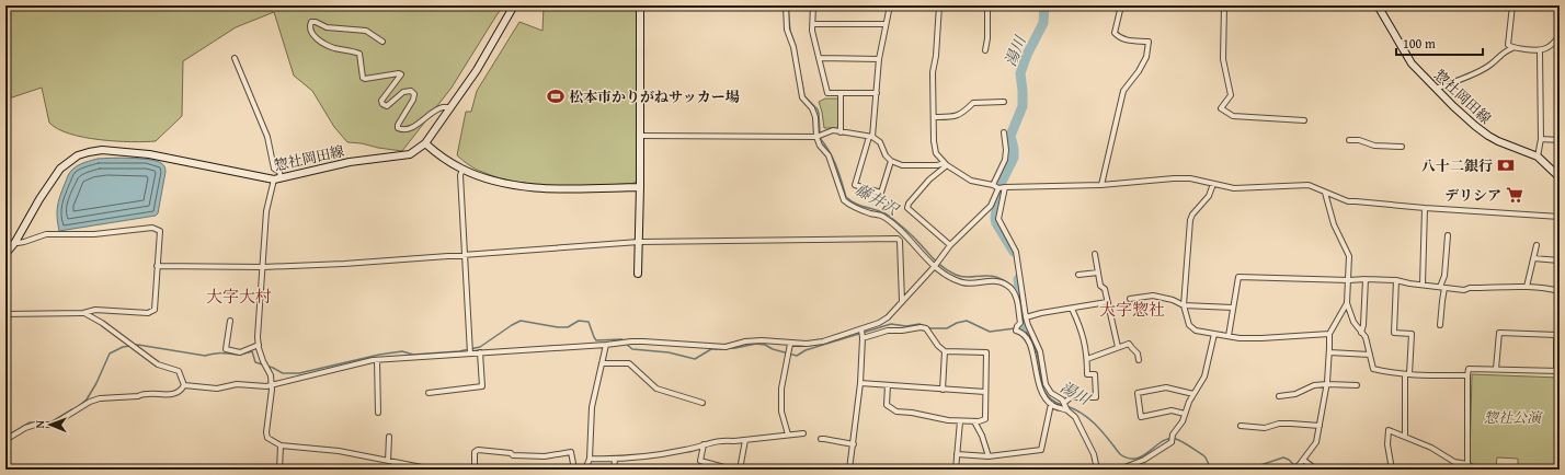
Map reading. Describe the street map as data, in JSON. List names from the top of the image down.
{
  "streets": {
    "main road": ["惣社岡田線"]
  },
  "districts": ["大字大村", "大字惣社"],
  "water": ["湯川", "藤井沢"],
  "parks": ["惣社公演"],
  "places": {
    "sports": ["松本市かりがねサッカー場"],
    "bank": ["八十二銀行"],
    "supermarket": ["デリシア"]
  },
  "scale_bar": "100 m",
  "north": "left"
}
